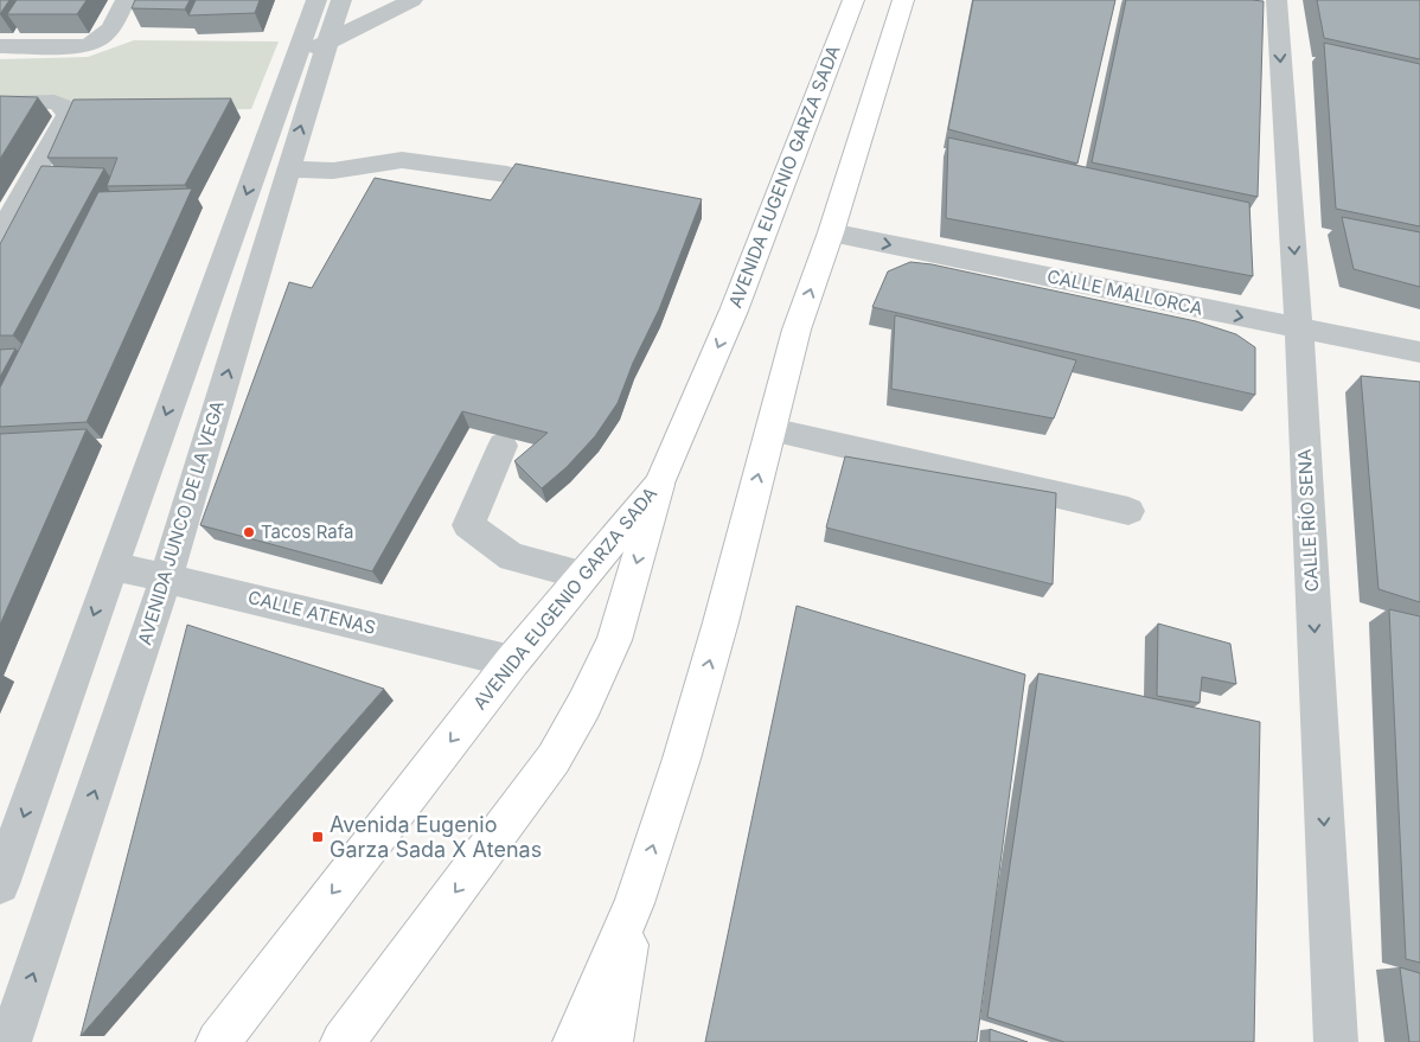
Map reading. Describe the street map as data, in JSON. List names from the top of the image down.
{
  "streets": {
    "main road": ["AVENIDA EUGENIO GARZA SADA"],
    "street": [
      "CALLE MALLORCA",
      "CALLE RÍO SENA",
      "AVENIDA JUNCO DE LA VEGA",
      "CALLE ATENAS"
    ]
  },
  "crossings": [
    ["AVENIDA EUGENIO GARZA SADA", "CALLE ATENAS"],
    ["CALLE MALLORCA", "CALLE RÍO SENA"],
    ["AVENIDA JUNCO DE LA VEGA", "CALLE ATENAS"]
  ],
  "one_way": ["CALLE RÍO SENA"],
  "places": {
    "other": ["Tacos Rafa"],
    "transit": ["Avenida Eugenio Garza Sada X Atenas"]
  }
}
